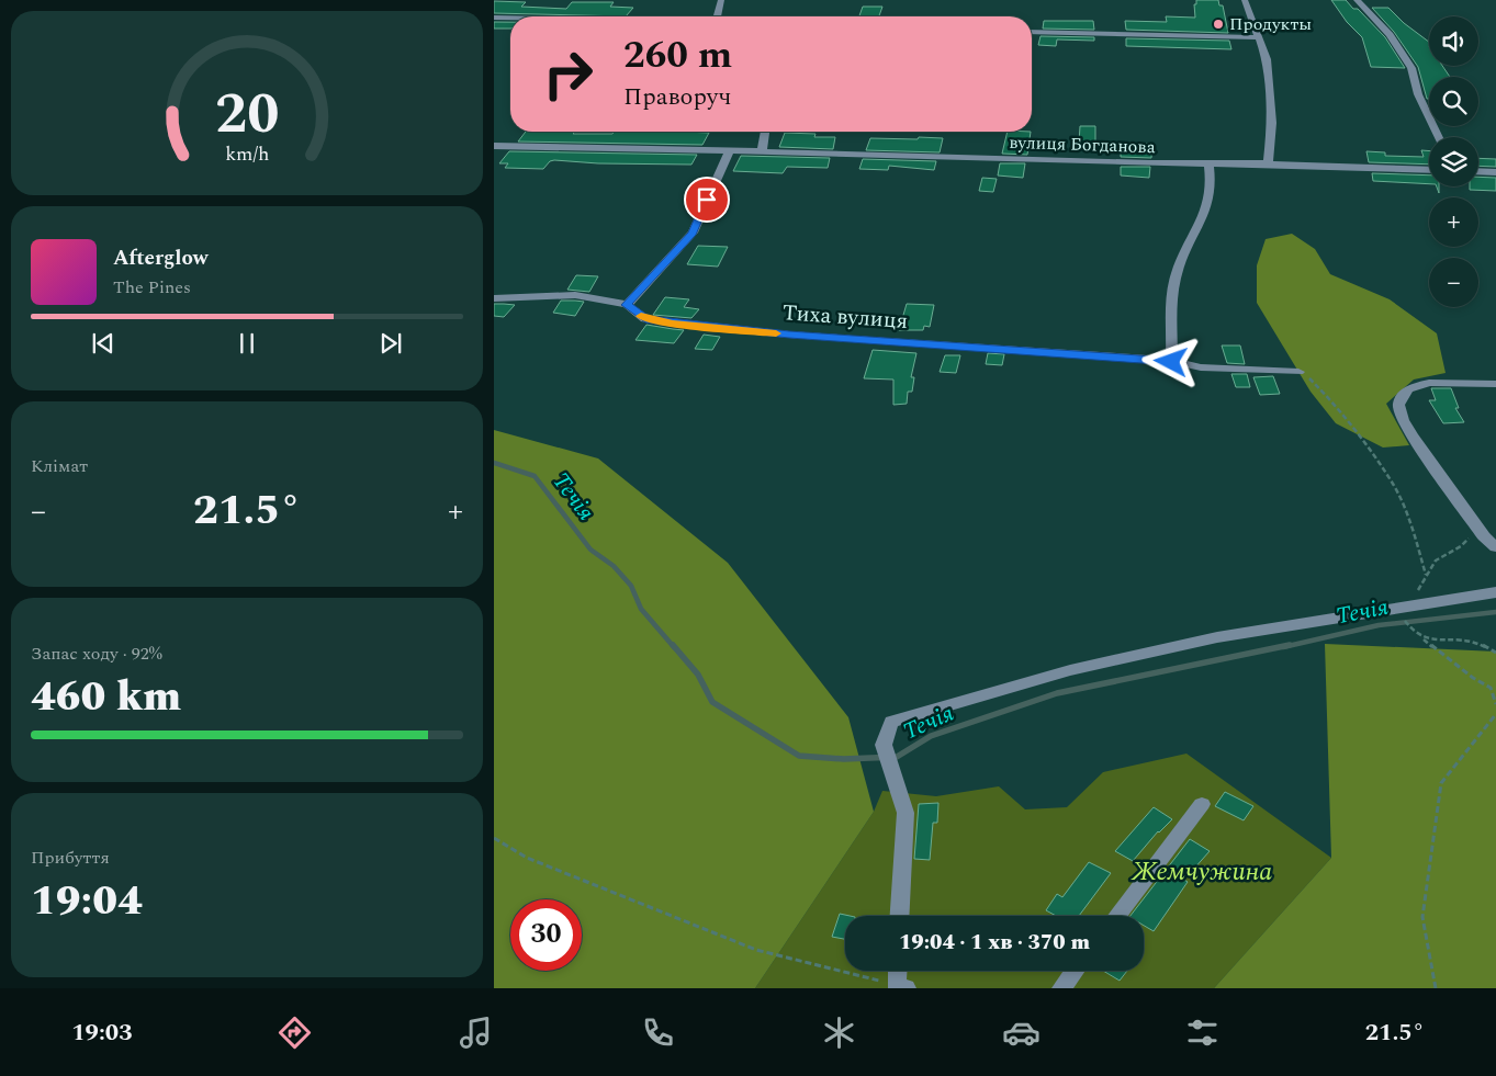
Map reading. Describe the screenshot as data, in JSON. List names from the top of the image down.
{
  "streets": {
    "street": ["вулиця Богданова", "Тиха вулиця"]
  },
  "water": ["Течія"],
  "parks": ["Жемчужина"],
  "places": ["Продукты"],
  "page": {
    "map_buttons": ["+", "−"],
    "turn": ["260 m", "Праворуч"],
    "song": ["Afterglow", "The Pines"],
    "tile": [
      "Клімат",
      ["Запас ходу · 92%", "460 km"],
      ["Прибуття", "19:04"]
    ],
    "heat": ["−", "21.5°", "+"],
    "limit": "30",
    "trip": "19:04 · 1 хв · 370 m",
    "tabs": ["19:03", "21.5°"],
    "gauge": ["20", "km/h"]
  }
}
